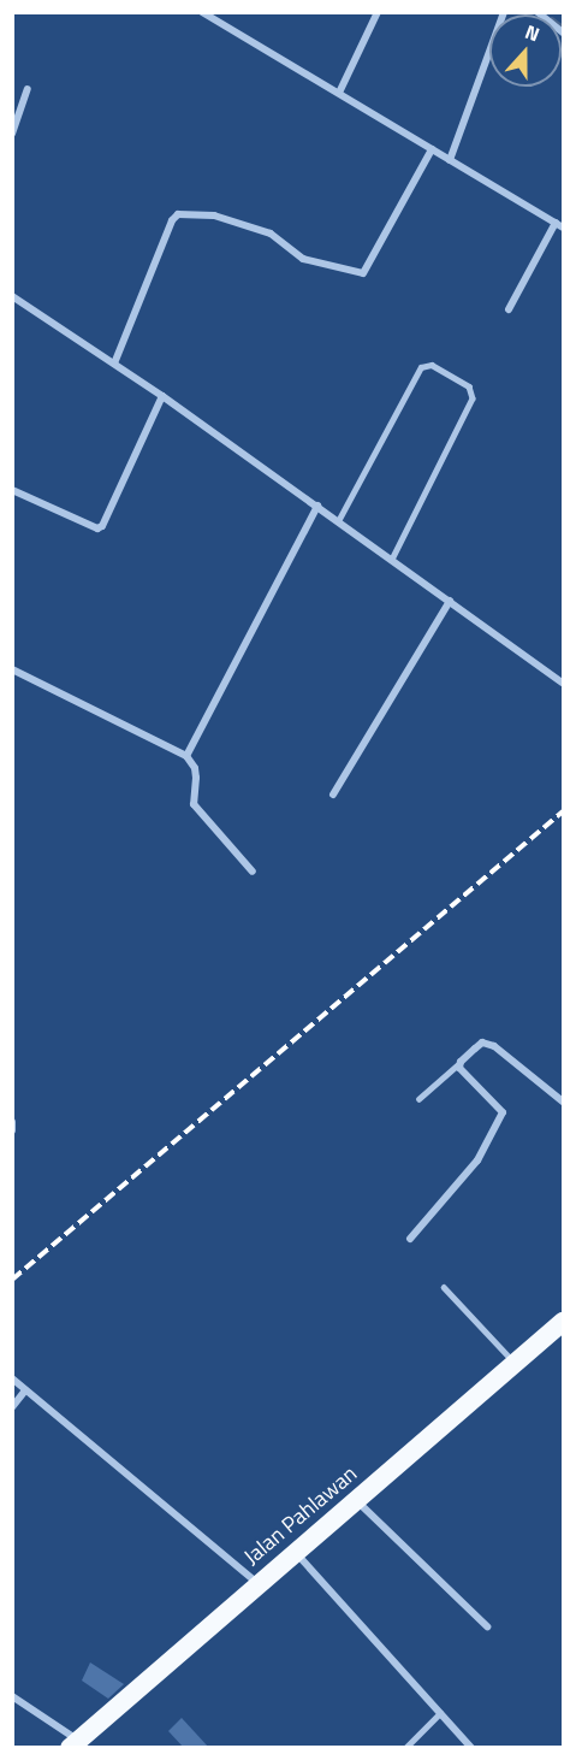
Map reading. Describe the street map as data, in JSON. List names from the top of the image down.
{
  "streets": {
    "highway": ["Jalan Pahlawan"]
  },
  "north": "top"
}
